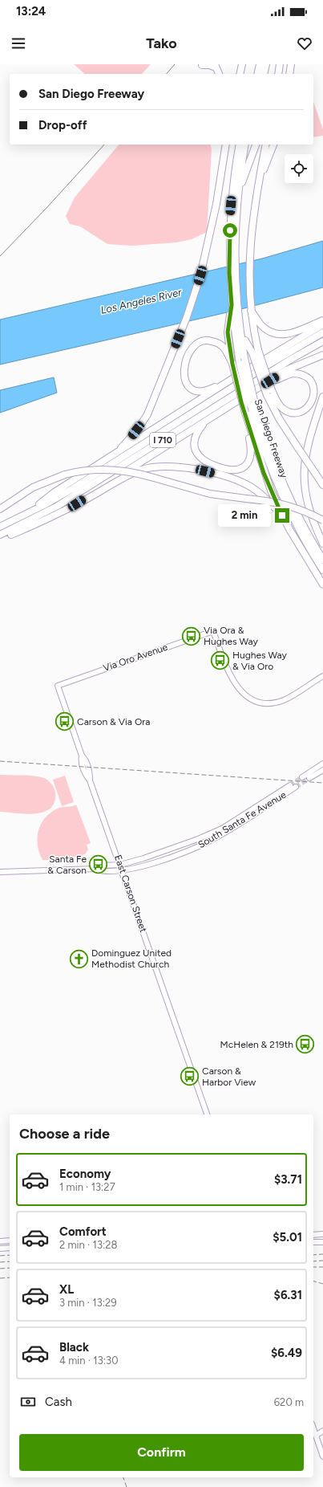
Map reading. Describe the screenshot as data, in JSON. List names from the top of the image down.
{
  "streets": {
    "highway": ["San Diego Freeway", "I 710"],
    "main road": ["Via Oro Avenue", "South Santa Fe Avenue", "East Carson Street"]
  },
  "crossings": [
    ["Via Oro Avenue", "East Carson Street"],
    ["South Santa Fe Avenue", "East Carson Street"]
  ],
  "water": ["Los Angeles River"],
  "places": {
    "bus stop": [
      "Via Ora & Hughes Way",
      "Hughes Way & Via Oro",
      "Carson & Via Ora",
      "Santa Fe & Carson",
      "McHelen & 219th",
      "Carson & Harbor View"
    ],
    "church": ["Dominguez United Methodist Church"]
  },
  "page": {
    "status": "13:24",
    "header": "Tako",
    "banner": ["San Diego Freeway", "Drop-off"],
    "bubble": "2 min",
    "heading": "Choose a ride",
    "list": [
      {
        "name": "Economy",
        "note": "1 min · 13:27",
        "value": "$3.71"
      },
      {
        "name": "Comfort",
        "note": "2 min · 13:28",
        "value": "$5.01"
      },
      {
        "name": "XL",
        "note": "3 min · 13:29",
        "value": "$6.31"
      },
      {
        "name": "Black",
        "note": "4 min · 13:30",
        "value": "$6.49"
      }
    ],
    "pay": ["Cash", "620 m"],
    "buttons": "Confirm"
  }
}
